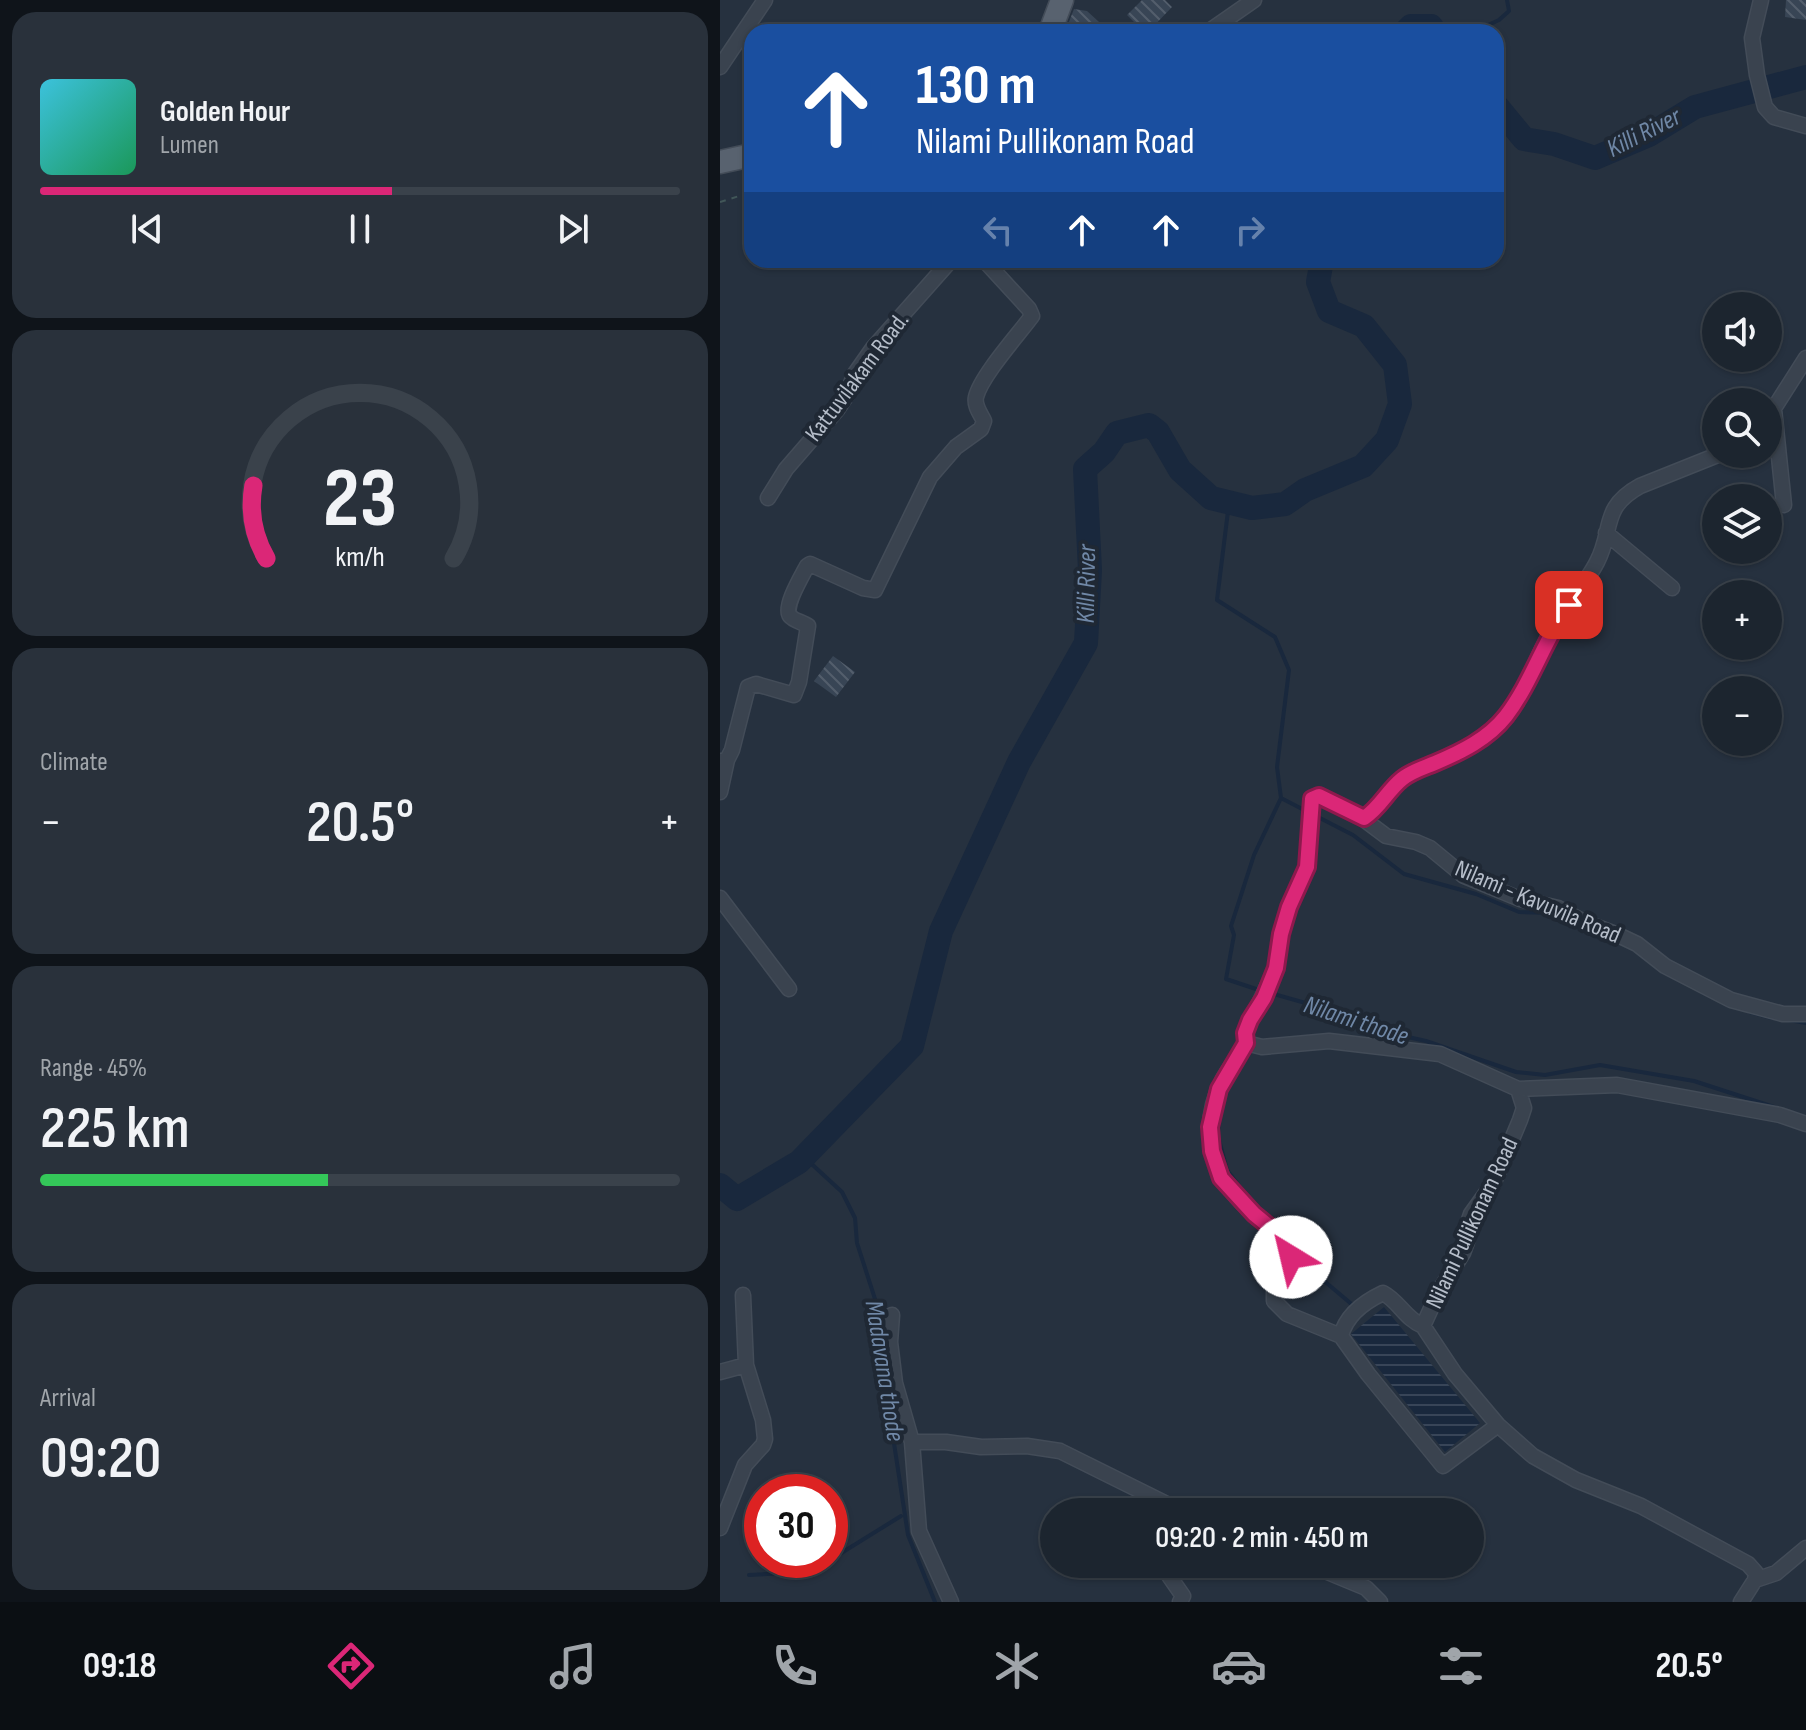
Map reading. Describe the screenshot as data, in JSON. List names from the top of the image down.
{
  "streets": {
    "street": ["Kattuvilakam Road.", "Nilami - Kavuvila Road", "Nilami Pullikonam Road"]
  },
  "water": ["Killi River", "Nilami thode", "Madavana thode"],
  "page": {
    "turn": ["130 m", "Nilami Pullikonam Road"],
    "song": ["Golden Hour", "Lumen"],
    "map_buttons": ["+", "−"],
    "tile": [
      "Climate",
      ["Range · 45%", "225 km"],
      ["Arrival", "09:20"]
    ],
    "heat": ["−", "20.5°", "+"],
    "limit": "30",
    "trip": "09:20 · 2 min · 450 m",
    "tabs": ["09:18", "20.5°"],
    "gauge": ["23", "km/h"]
  }
}
